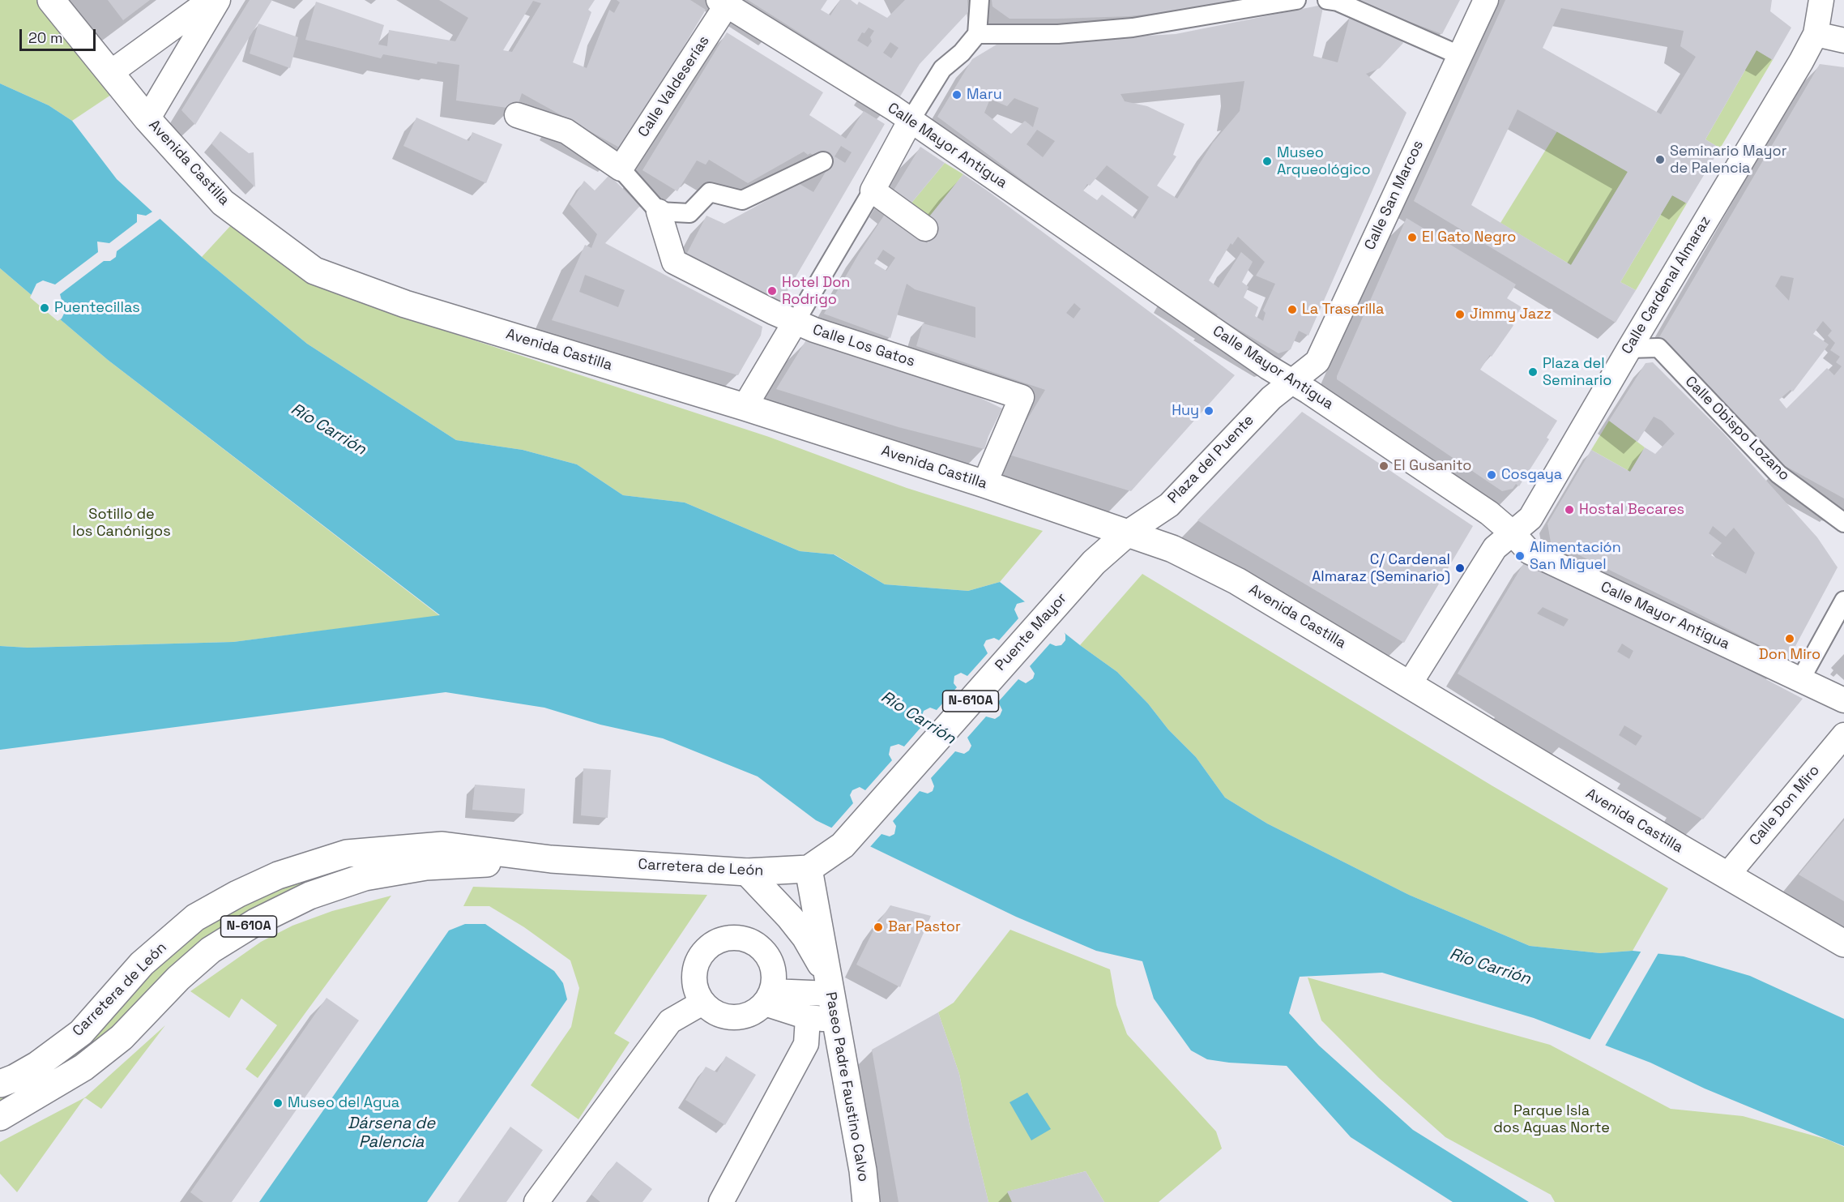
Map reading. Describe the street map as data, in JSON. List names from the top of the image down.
{
  "streets": {
    "main road": [
      "Avenida Castilla",
      "Puente Mayor",
      "N-610A",
      "Carretera de León",
      "Paseo Padre Faustino Calvo"
    ],
    "street": [
      "Calle Valdeserías",
      "Calle Mayor Antigua",
      "Calle San Marcos",
      "Calle Cardenal Almaraz",
      "Calle Los Gatos",
      "Calle Obispo Lozano",
      "Plaza del Puente",
      "Calle Don Miro"
    ]
  },
  "crossings": [
    ["Calle Valdeserías", "Calle Mayor Antigua"],
    ["Calle Mayor Antigua", "Calle San Marcos"],
    ["Calle Mayor Antigua", "Calle Cardenal Almaraz"],
    ["Calle Mayor Antigua", "Plaza del Puente"],
    ["Avenida Castilla", "Calle Cardenal Almaraz"],
    ["Avenida Castilla", "Calle Los Gatos"],
    ["Avenida Castilla", "Plaza del Puente"],
    ["Avenida Castilla", "Puente Mayor"],
    ["Avenida Castilla", "Calle Don Miro"],
    ["Calle San Marcos", "Plaza del Puente"],
    ["Calle Cardenal Almaraz", "Calle Obispo Lozano"],
    ["Plaza del Puente", "Puente Mayor"],
    ["Puente Mayor", "Carretera de León"],
    ["Puente Mayor", "Paseo Padre Faustino Calvo"],
    ["Carretera de León", "Paseo Padre Faustino Calvo"]
  ],
  "water": ["Río Carrión", "Dársena de Palencia"],
  "parks": ["Sotillo de los Canónigos", "Parque Isla dos Aguas Norte"],
  "places": [
    "Maru",
    "Seminario Mayor de Palencia",
    "Museo Arqueológico",
    "El Gato Negro",
    "Hotel Don Rodrigo",
    "Puentecillas",
    "La Traserilla",
    "Jimmy Jazz",
    "Plaza del Seminario",
    "Huy",
    "El Gusanito",
    "Cosgaya",
    "Hostal Becares",
    "Alimentación San Miguel",
    "C/ Cardenal Almaraz (Seminario)",
    "Don Miro",
    "Bar Pastor",
    "Museo del Agua"
  ],
  "scale_bar": "20 m"
}
